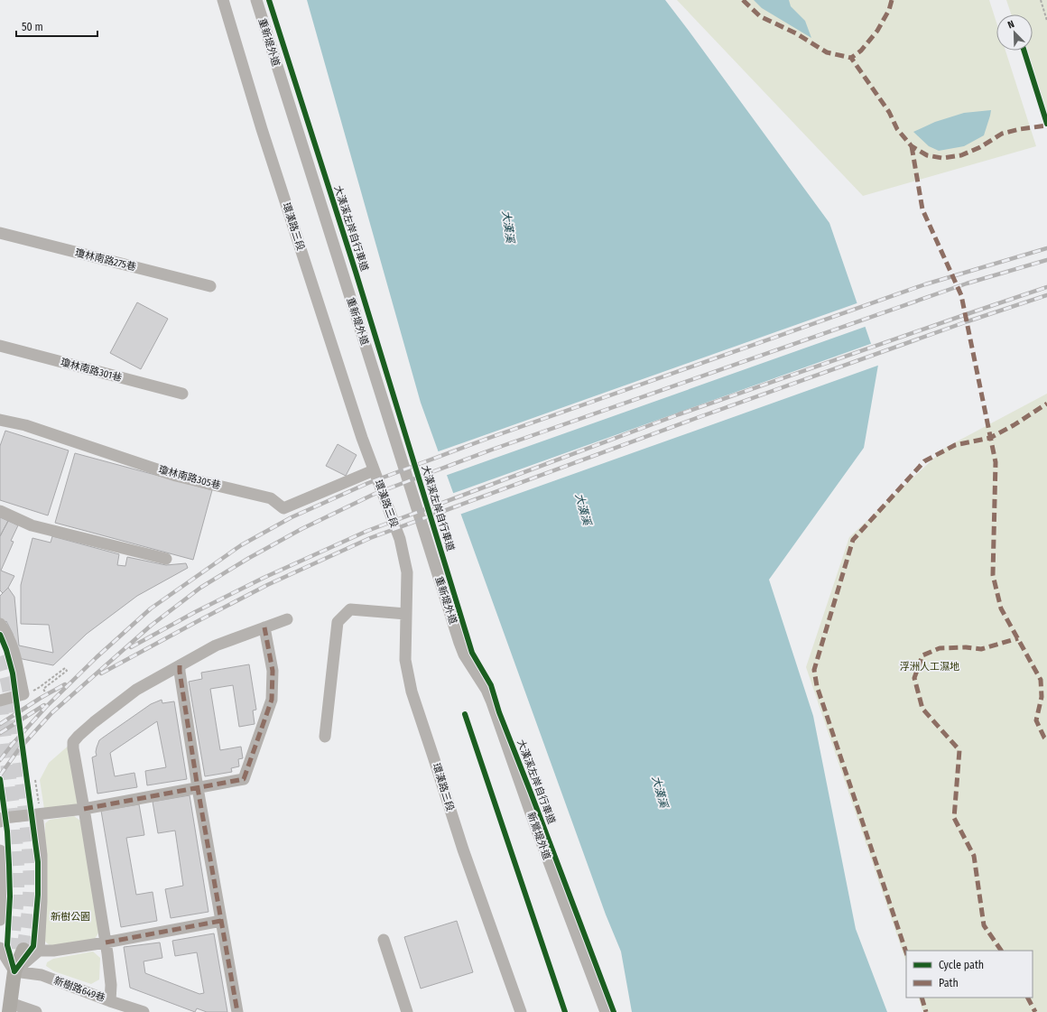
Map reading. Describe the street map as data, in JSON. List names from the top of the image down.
{
  "streets": {
    "street": [
      "重新堤外道",
      "環漢路三段",
      "瓊林南路275巷",
      "瓊林南路301巷",
      "瓊林南路305巷",
      "新鶯堤外道",
      "新樹路649巷"
    ],
    "cycle path": ["大漢溪左岸自行車道"]
  },
  "crossings": [
    ["重新堤外道", "新鶯堤外道"],
    ["環漢路三段", "瓊林南路305巷"]
  ],
  "water": ["大漢溪"],
  "parks": ["浮洲人工濕地", "新樹公園"],
  "legend": ["Cycle path", "Path"],
  "scale_bar": "50 m",
  "north": "top left"
}
